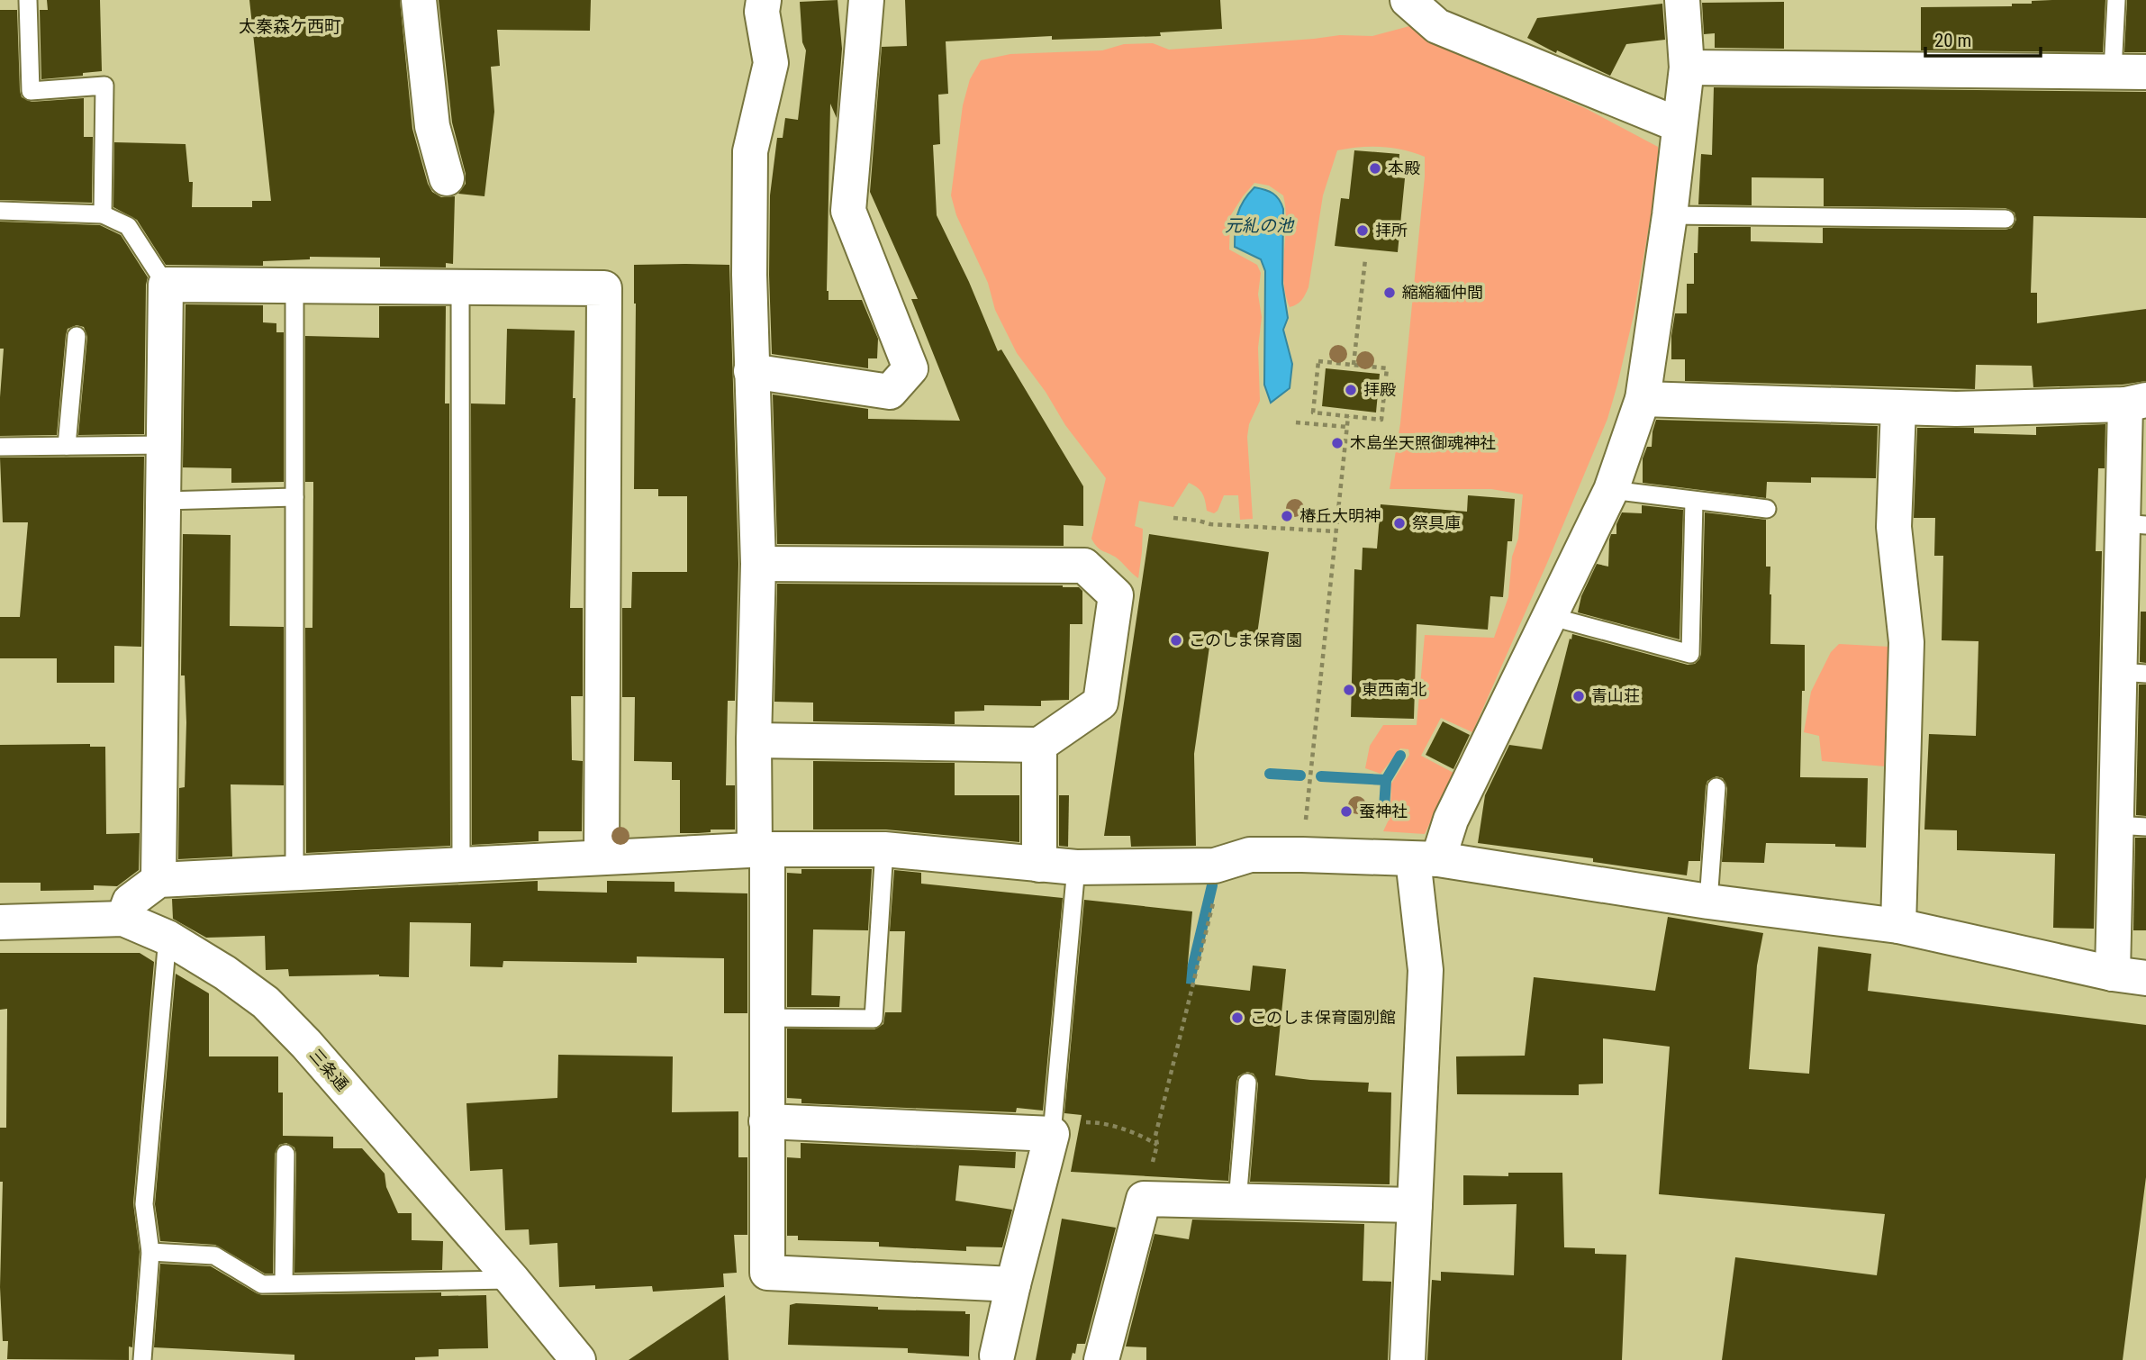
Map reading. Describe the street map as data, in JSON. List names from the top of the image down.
{
  "streets": {
    "street": ["三条通"]
  },
  "districts": ["太秦森ケ西町"],
  "water": ["元糺の池"],
  "places": [
    "本殿",
    "拝所",
    "縮縮緬仲間",
    "拝殿",
    "木島坐天照御魂神社",
    "椿丘大明神",
    "祭具庫",
    "このしま保育園",
    "東西南北",
    "青山荘",
    "蚕神社",
    "このしま保育園別館"
  ],
  "scale_bar": "20 m"
}
